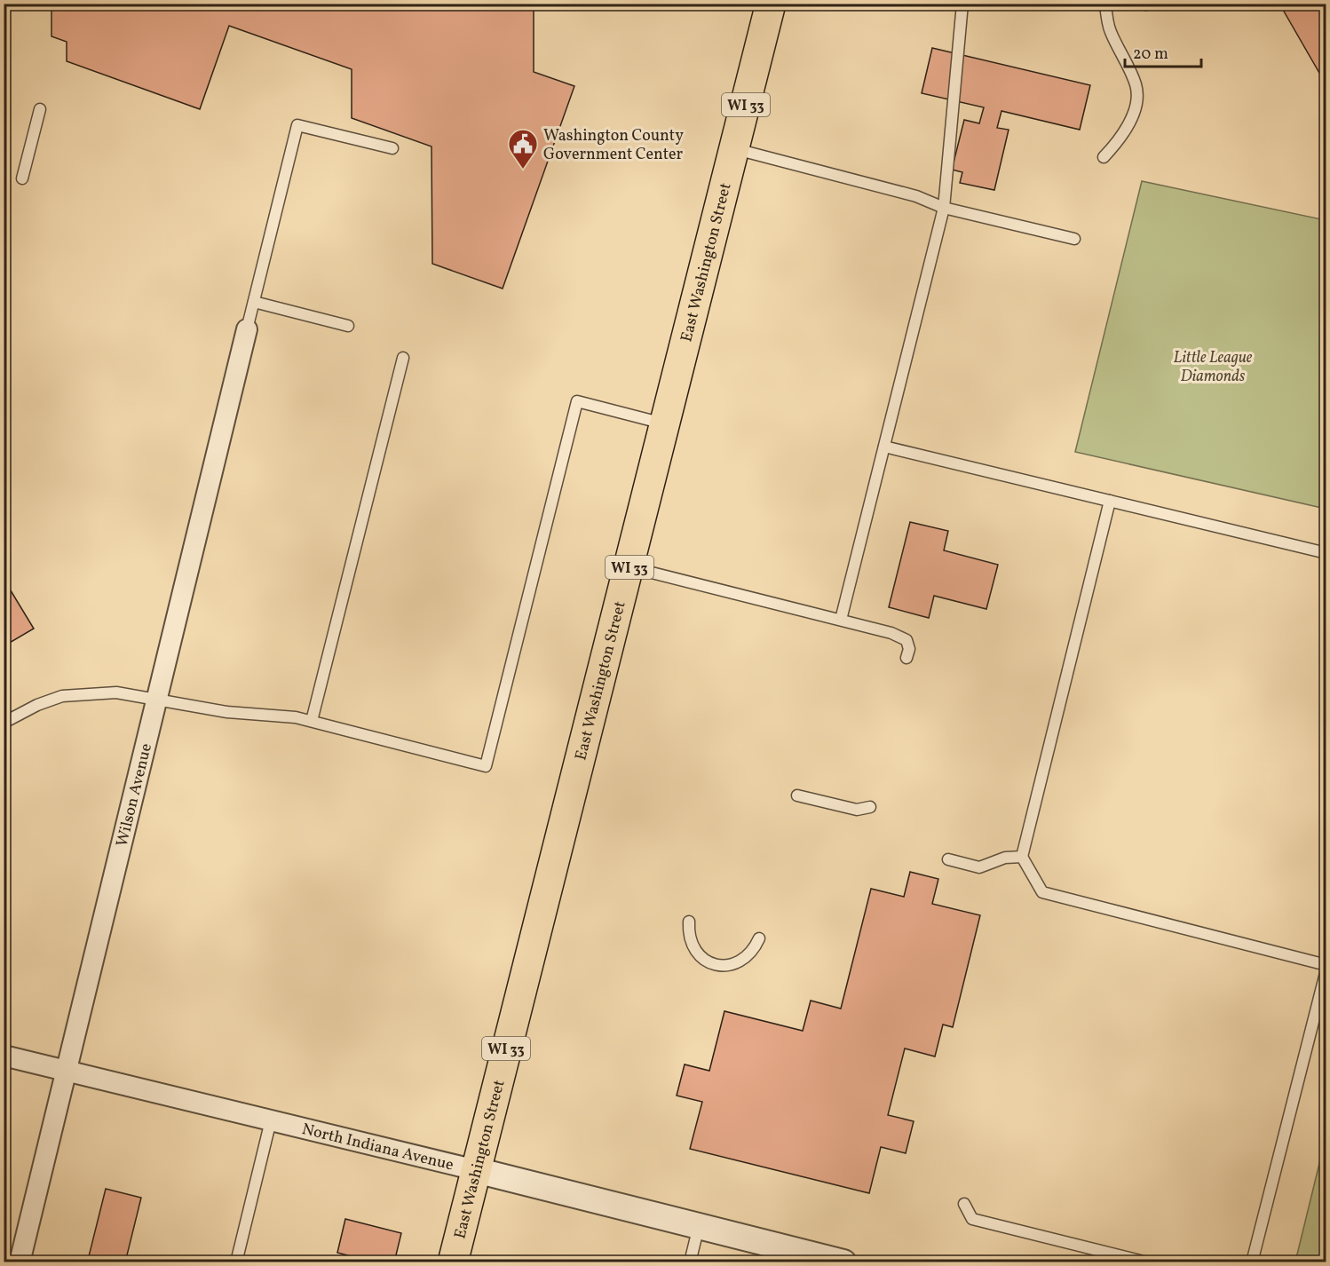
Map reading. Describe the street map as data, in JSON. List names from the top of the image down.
{
  "streets": {
    "main road": ["WI 33", "East Washington Street"],
    "street": ["Wilson Avenue", "North Indiana Avenue"]
  },
  "crossings": [
    ["East Washington Street", "North Indiana Avenue"],
    ["Wilson Avenue", "North Indiana Avenue"]
  ],
  "parks": ["Little League Diamonds"],
  "places": {
    "public building": ["Washington County Government Center"]
  },
  "scale_bar": "20 m"
}
